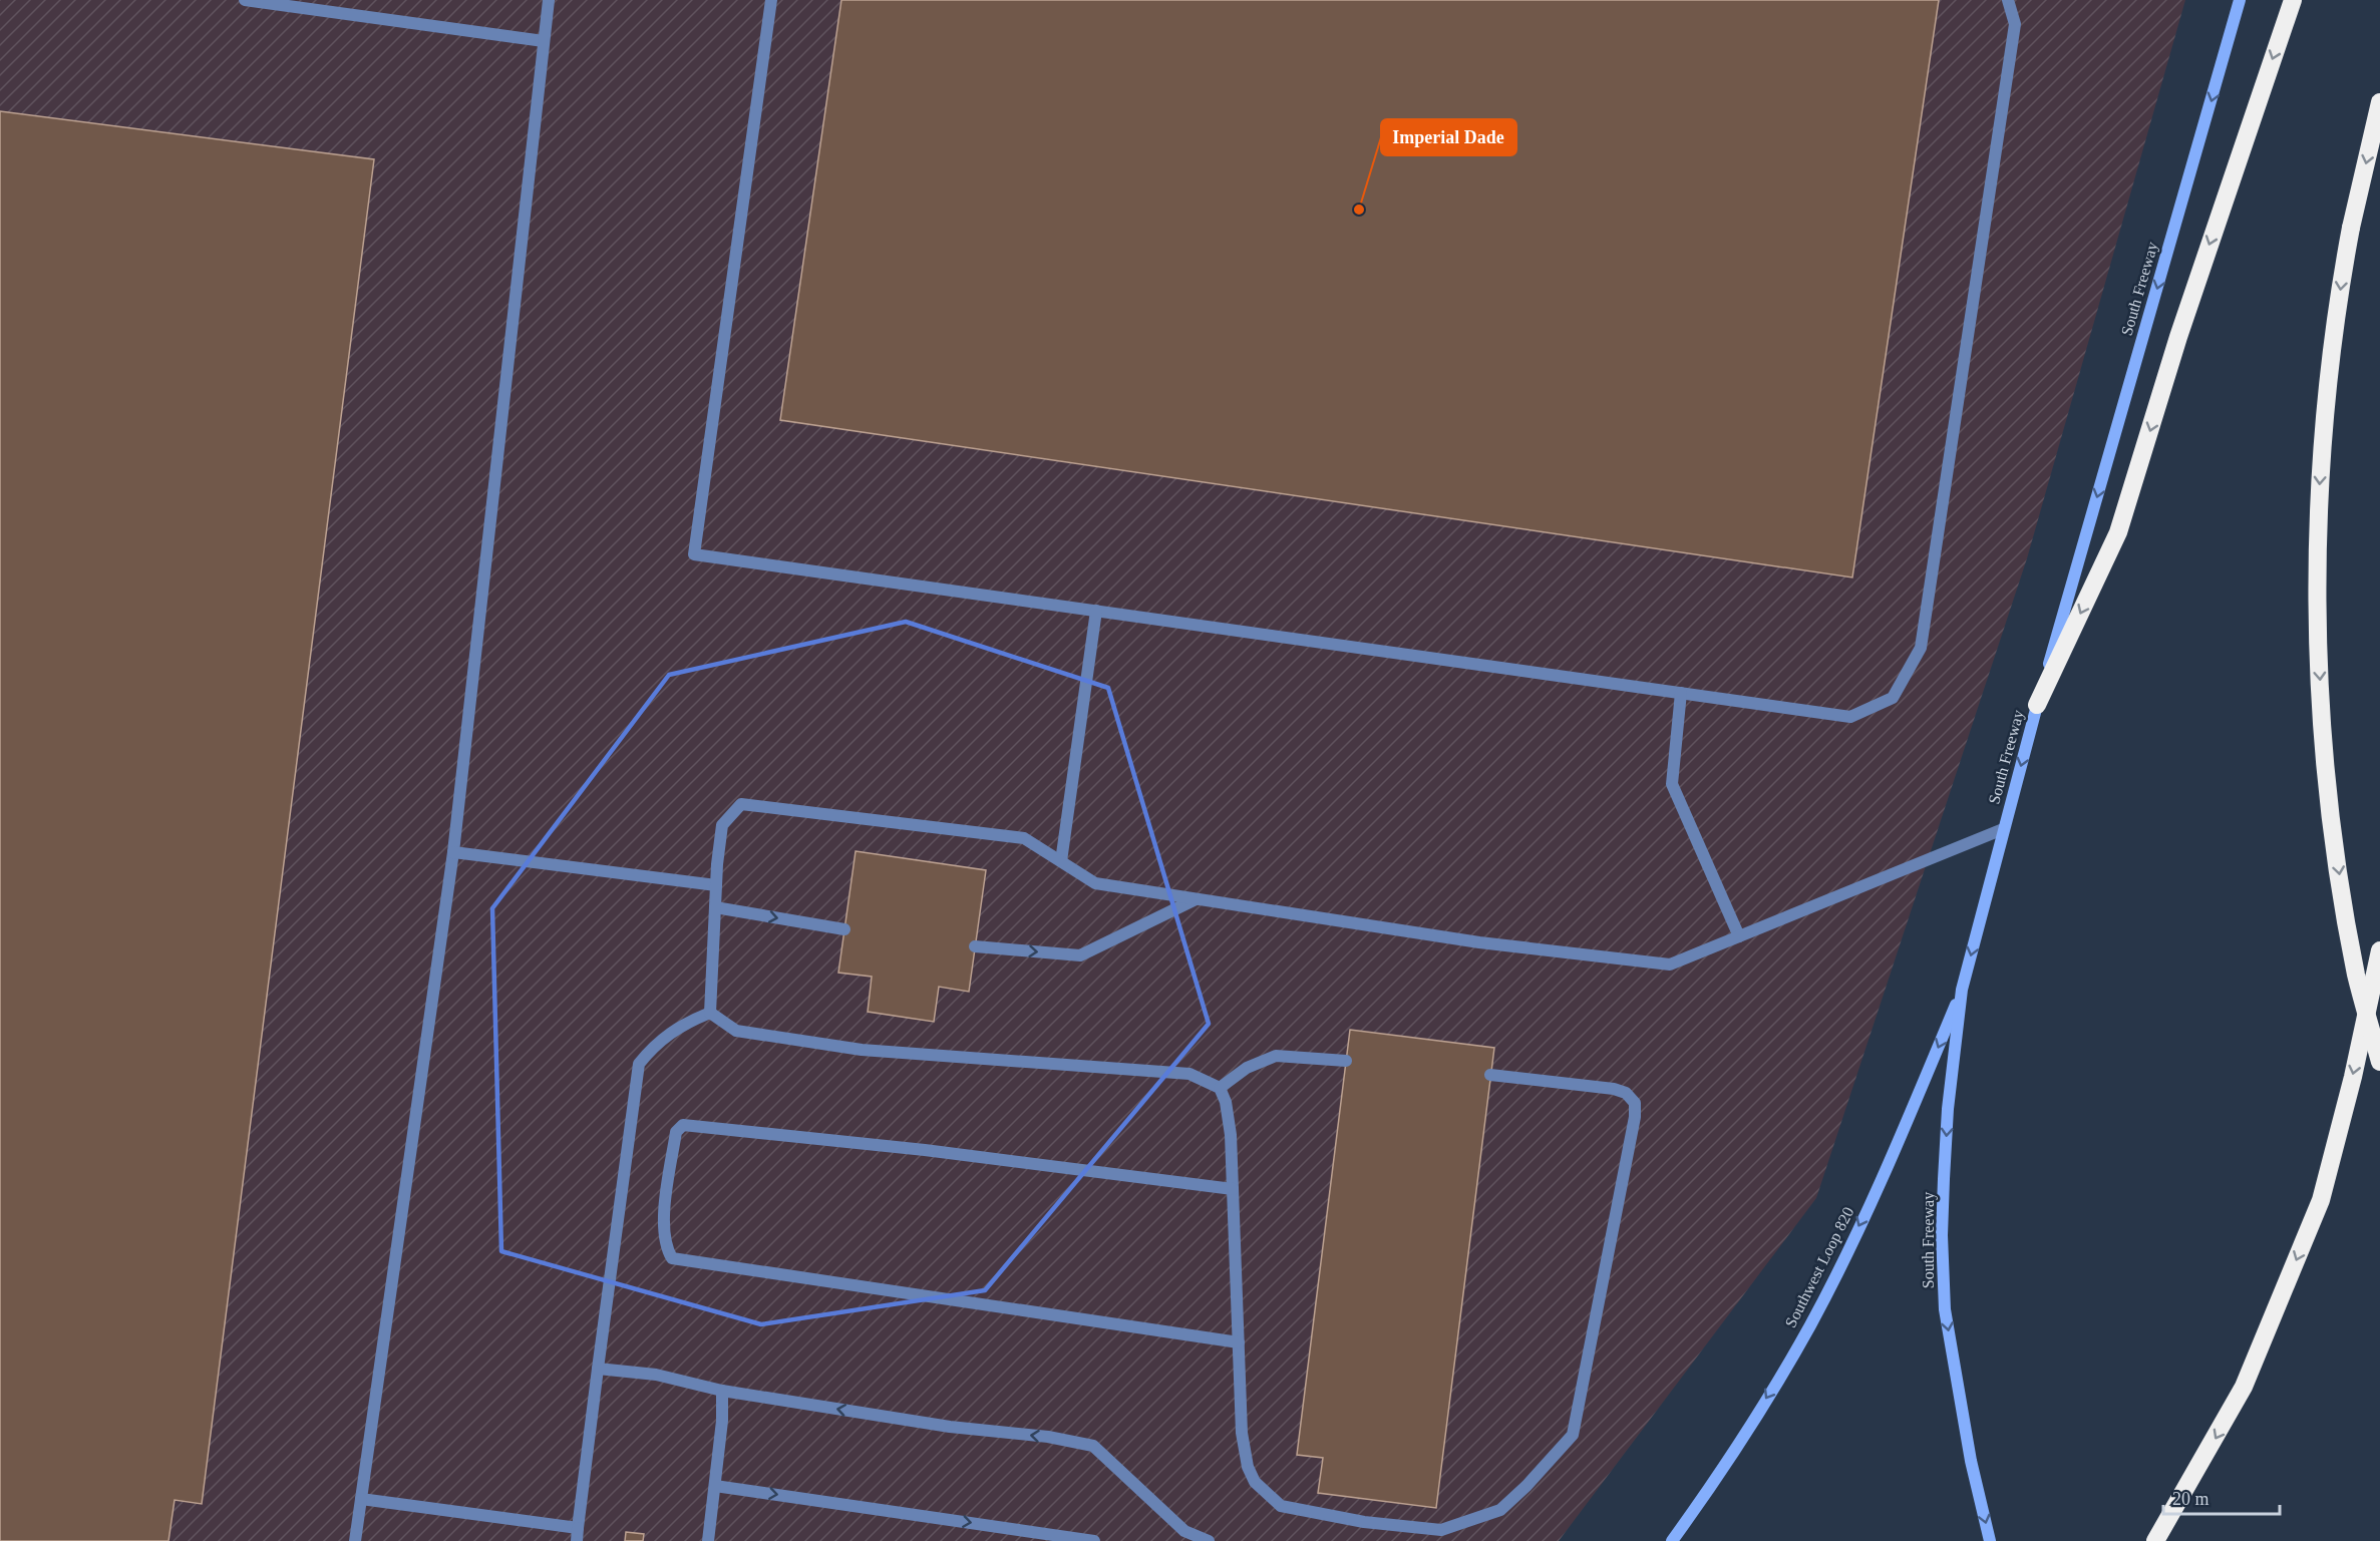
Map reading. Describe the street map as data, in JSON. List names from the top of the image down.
{
  "streets": {
    "main road": ["South Freeway", "Southwest Loop 820"]
  },
  "crossings": [
    ["South Freeway", "Southwest Loop 820"]
  ],
  "one_way": ["South Freeway", "Southwest Loop 820"],
  "places": ["Imperial Dade"],
  "scale_bar": "20 m"
}
